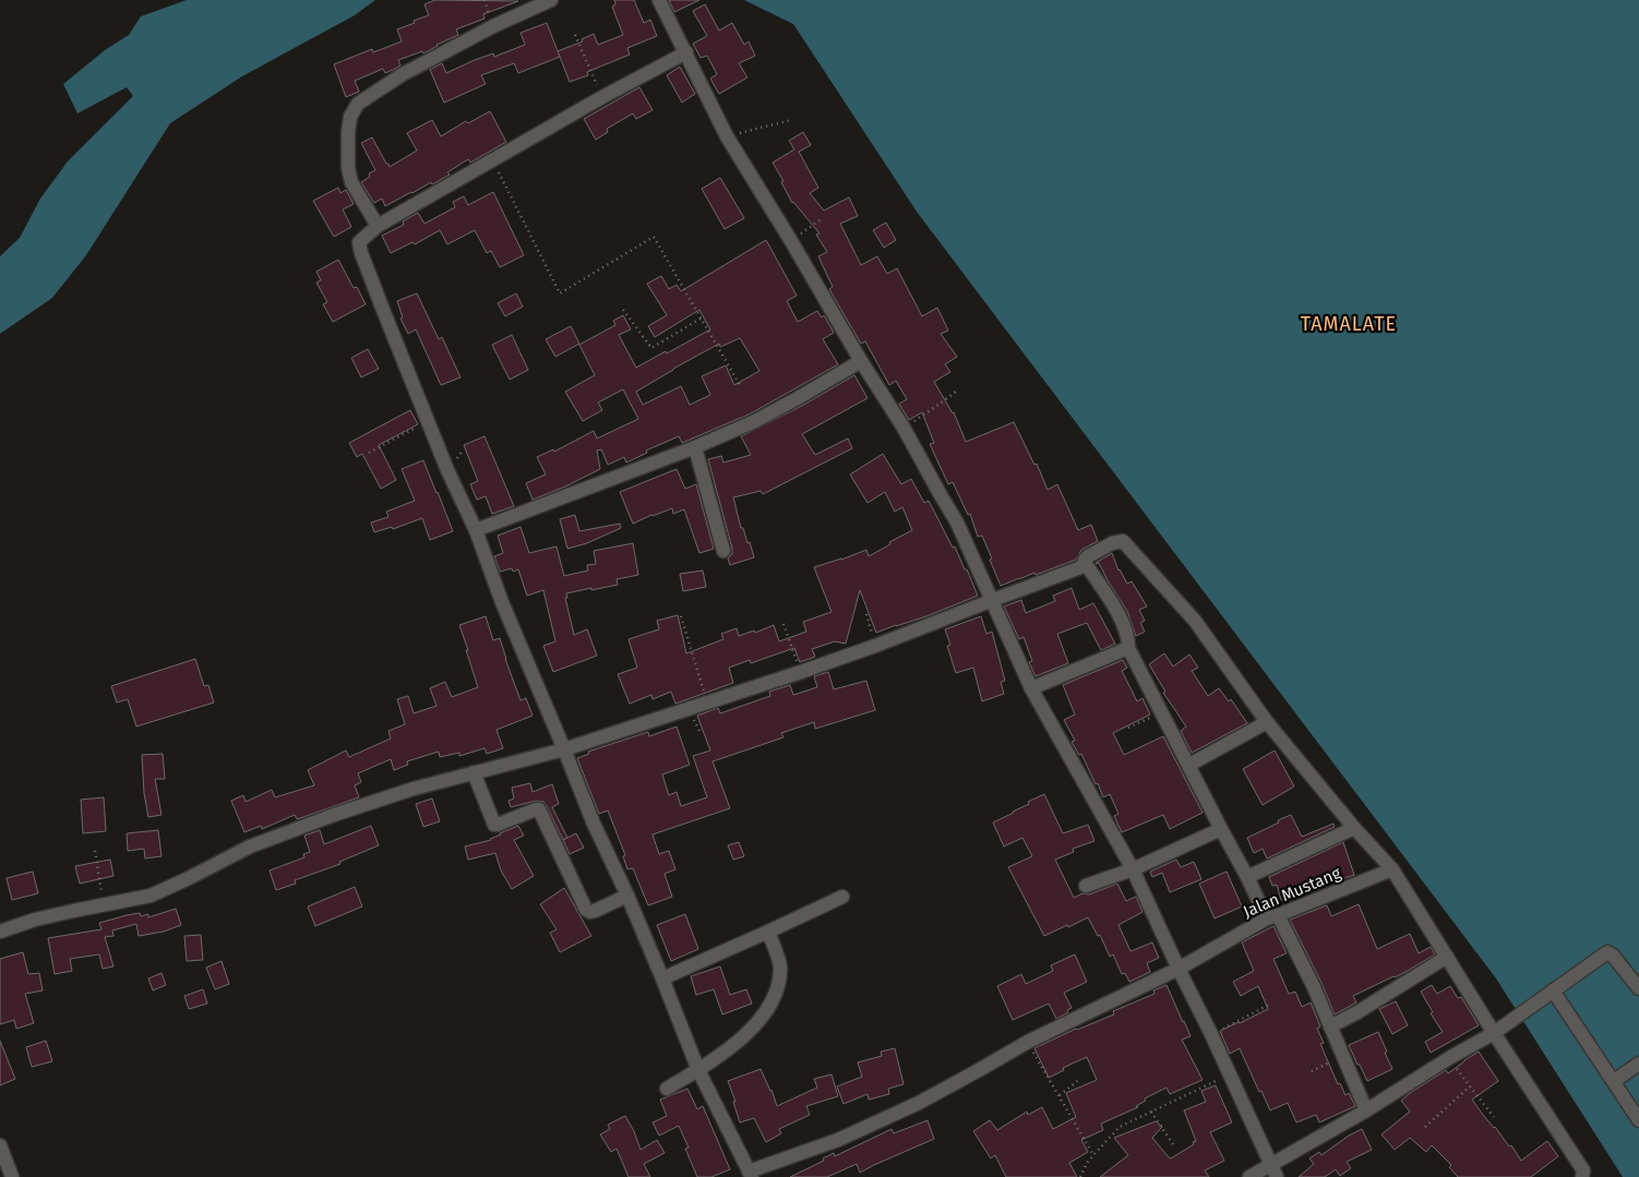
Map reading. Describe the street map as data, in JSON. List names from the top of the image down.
{
  "streets": {
    "street": ["Jalan Mustang"]
  },
  "districts": ["TAMALATE"]
}
